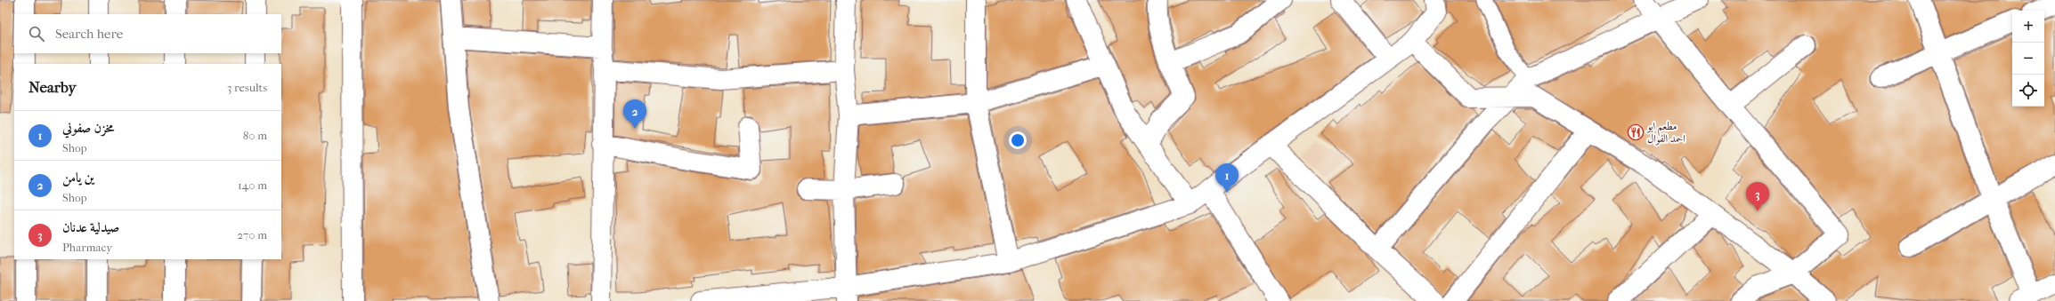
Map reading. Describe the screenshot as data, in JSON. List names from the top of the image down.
{
  "places": {
    "restaurant": ["مطعم ابو احمد الفوال"]
  },
  "page": {
    "map_buttons": ["+", "−"],
    "search": "Search here",
    "heading": ["Nearby", "3 results"],
    "pins": ["2", "1", "3"],
    "list": [
      {
        "mark": "1",
        "name": "مخزن صفوني",
        "note": "Shop",
        "value": "80 m"
      },
      {
        "mark": "2",
        "name": "ين يامن",
        "note": "Shop",
        "value": "140 m"
      },
      {
        "mark": "3",
        "name": "صيدلية عدنان",
        "note": "Pharmacy",
        "value": "270 m"
      }
    ]
  }
}
